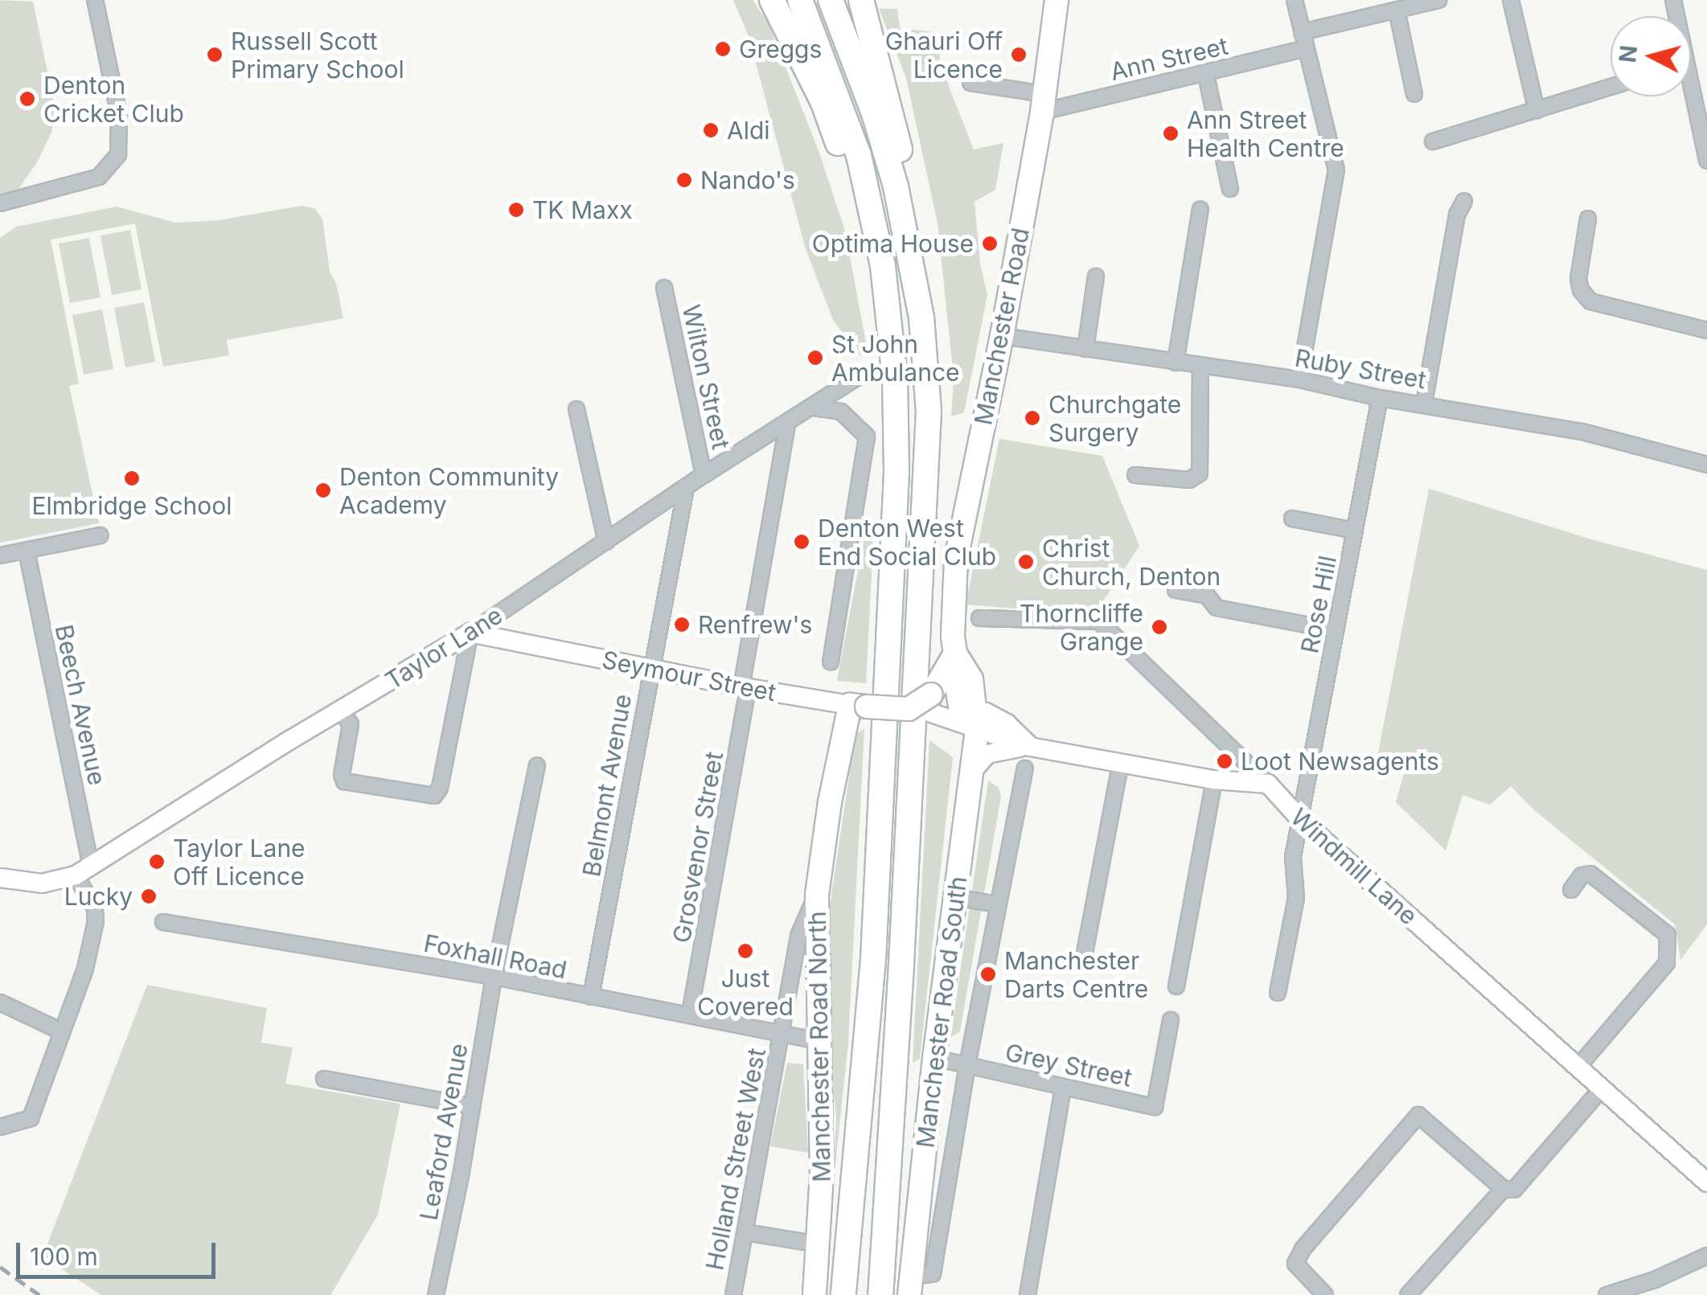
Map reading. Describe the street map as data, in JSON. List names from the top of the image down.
{
  "streets": {
    "main road": [
      "Manchester Road",
      "Seymour Street",
      "Manchester Road South",
      "Manchester Road North"
    ],
    "street": [
      "Ann Street",
      "Ruby Street",
      "Wilton Street",
      "Rose Hill",
      "Taylor Lane",
      "Beech Avenue",
      "Belmont Avenue",
      "Grosvenor Street",
      "Windmill Lane",
      "Foxhall Road",
      "Grey Street",
      "Leaford Avenue",
      "Holland Street West"
    ]
  },
  "crossings": [
    ["Ann Street", "Manchester Road"],
    ["Manchester Road", "Ruby Street"],
    ["Manchester Road", "Seymour Street"],
    ["Manchester Road", "Manchester Road South"],
    ["Ruby Street", "Rose Hill"],
    ["Wilton Street", "Taylor Lane"],
    ["Rose Hill", "Windmill Lane"],
    ["Taylor Lane", "Seymour Street"],
    ["Taylor Lane", "Beech Avenue"],
    ["Taylor Lane", "Belmont Avenue"],
    ["Taylor Lane", "Grosvenor Street"],
    ["Seymour Street", "Belmont Avenue"],
    ["Seymour Street", "Grosvenor Street"],
    ["Seymour Street", "Windmill Lane"],
    ["Seymour Street", "Manchester Road South"],
    ["Seymour Street", "Manchester Road North"],
    ["Belmont Avenue", "Foxhall Road"],
    ["Grosvenor Street", "Foxhall Road"],
    ["Foxhall Road", "Manchester Road North"],
    ["Foxhall Road", "Leaford Avenue"],
    ["Foxhall Road", "Holland Street West"],
    ["Manchester Road South", "Grey Street"],
    ["Manchester Road North", "Holland Street West"]
  ],
  "places": [
    "Greggs",
    "Russell Scott Primary School",
    "Ghauri Off Licence",
    "Denton Cricket Club",
    "Aldi",
    "Ann Street Health Centre",
    "Nando's",
    "TK Maxx",
    "Optima House",
    "St John Ambulance",
    "Churchgate Surgery",
    "Elmbridge School",
    "Denton Community Academy",
    "Denton West End Social Club",
    "Christ Church, Denton",
    "Renfrew's",
    "Thorncliffe Grange",
    "Loot Newsagents",
    "Taylor Lane Off Licence",
    "Lucky",
    "Just Covered",
    "Manchester Darts Centre"
  ],
  "scale_bar": "100 m",
  "north": "left"
}
